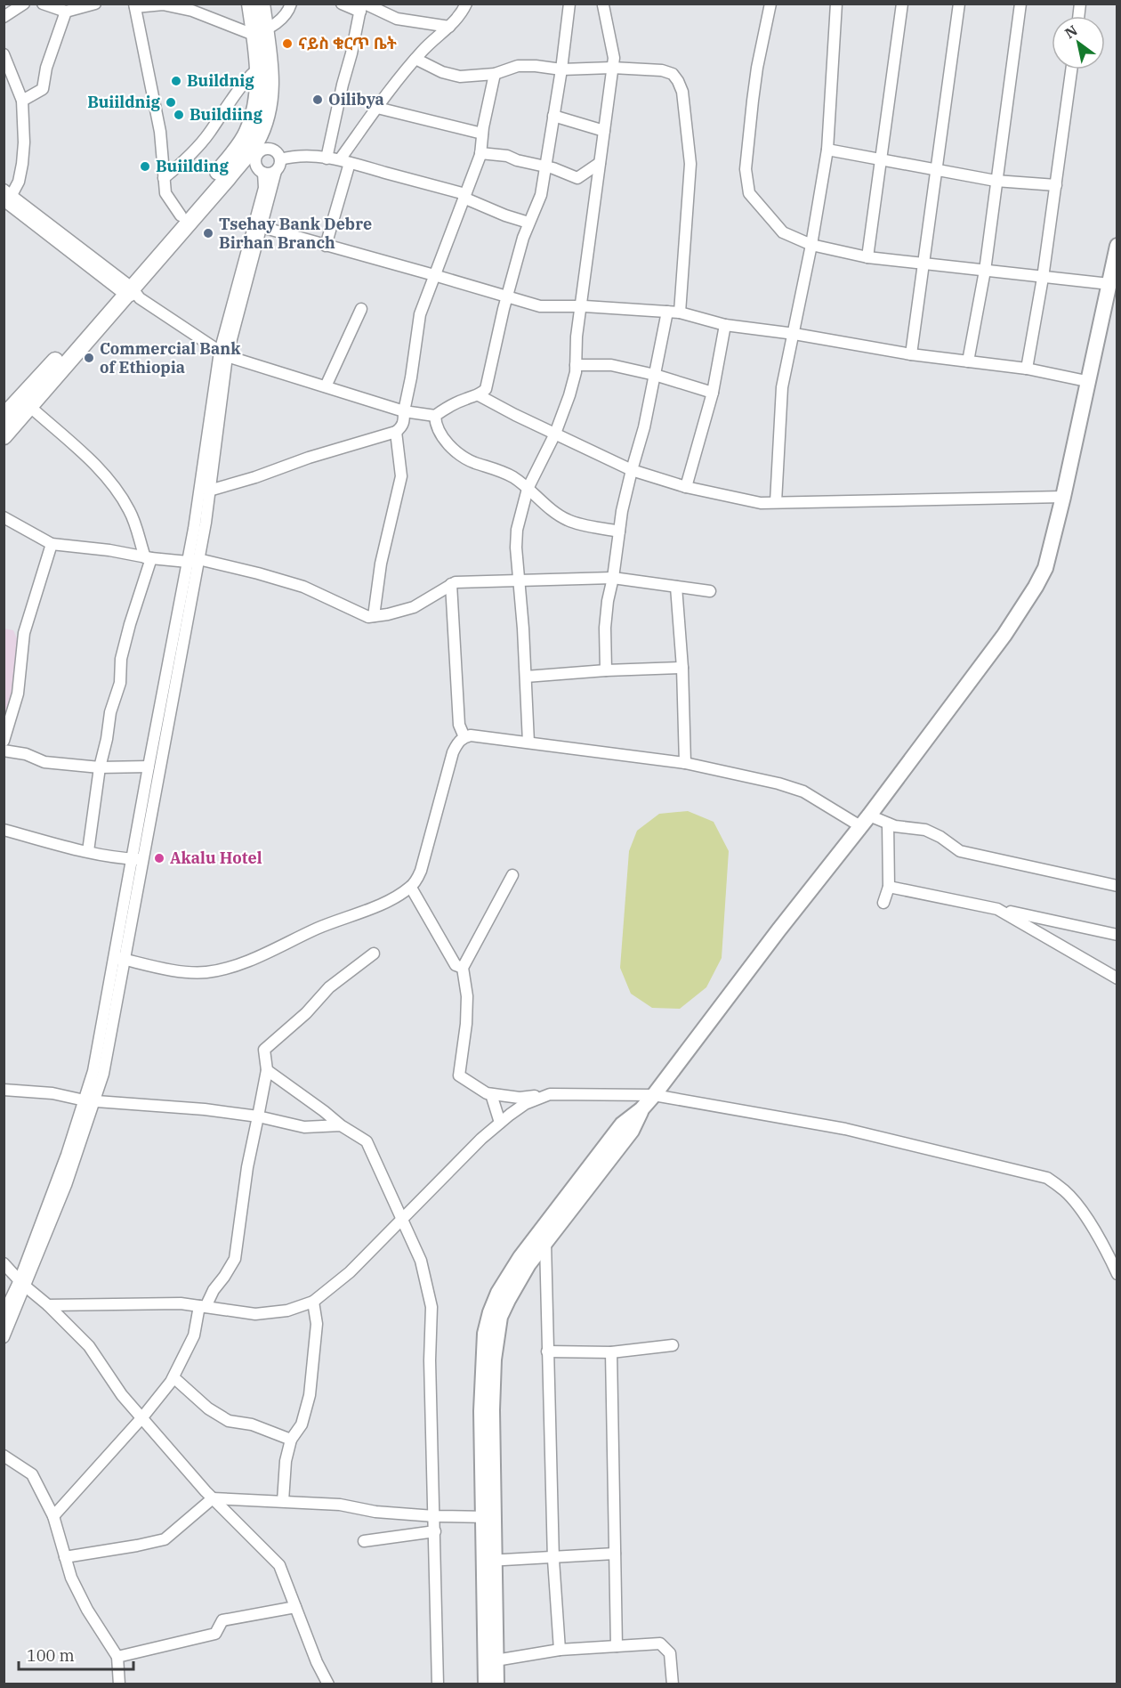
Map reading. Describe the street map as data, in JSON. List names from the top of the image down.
{
  "places": [
    "ናይስ ቁርጥ ቤት",
    "Buildnig",
    "Oilibya",
    "Buiildnig",
    "Buildiing",
    "Buiilding",
    "Tsehay Bank Debre Birhan Branch",
    "Commercial Bank of Ethiopia",
    "Akalu Hotel"
  ],
  "scale_bar": "100 m",
  "north": "top left"
}
